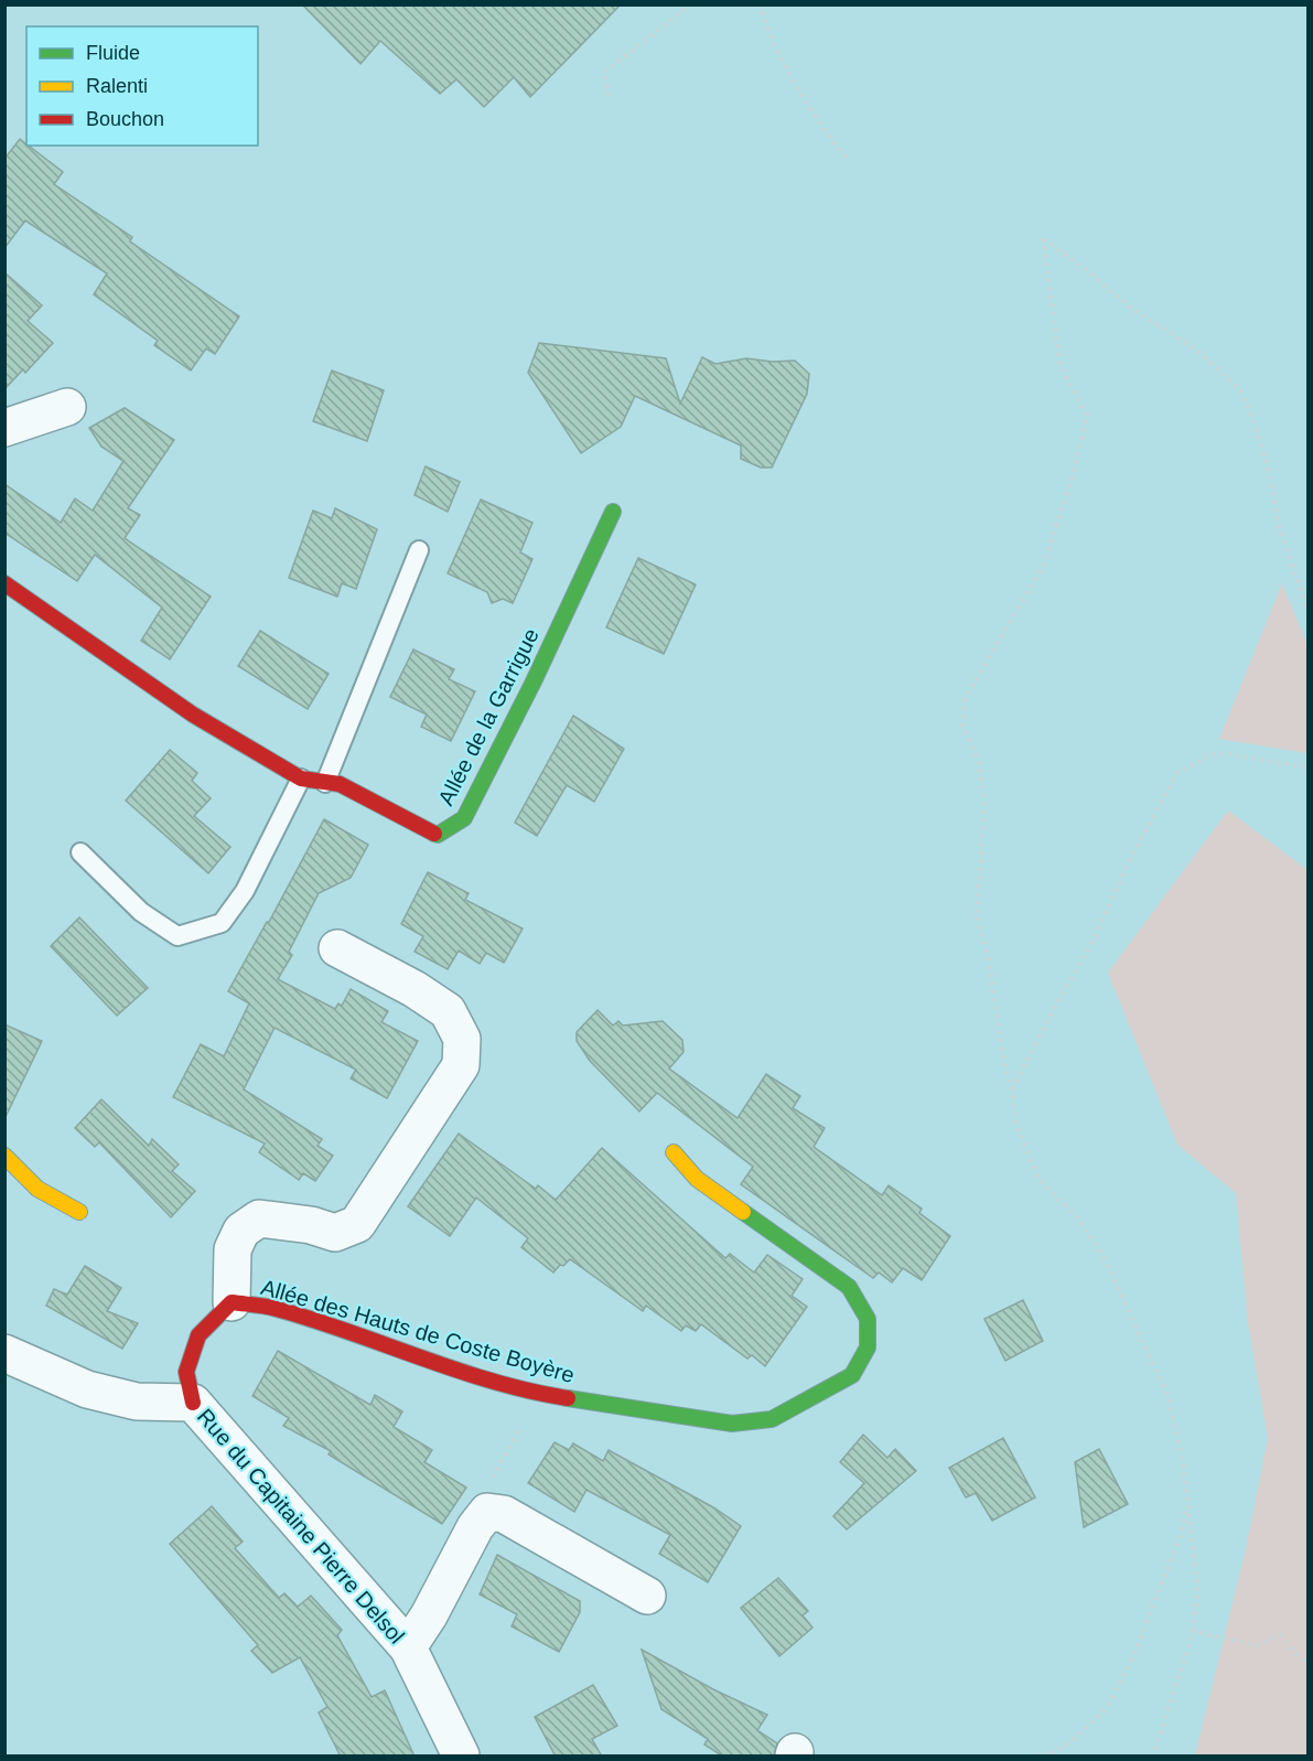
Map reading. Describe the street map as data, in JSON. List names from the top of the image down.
{
  "streets": {
    "street": ["Allée de la Garrigue", "Allée des Hauts de Coste Boyère", "Rue du Capitaine Pierre Delsol"]
  },
  "crossings": [
    ["Allée des Hauts de Coste Boyère", "Rue du Capitaine Pierre Delsol"]
  ],
  "legend": ["Fluide", "Ralenti", "Bouchon"]
}
